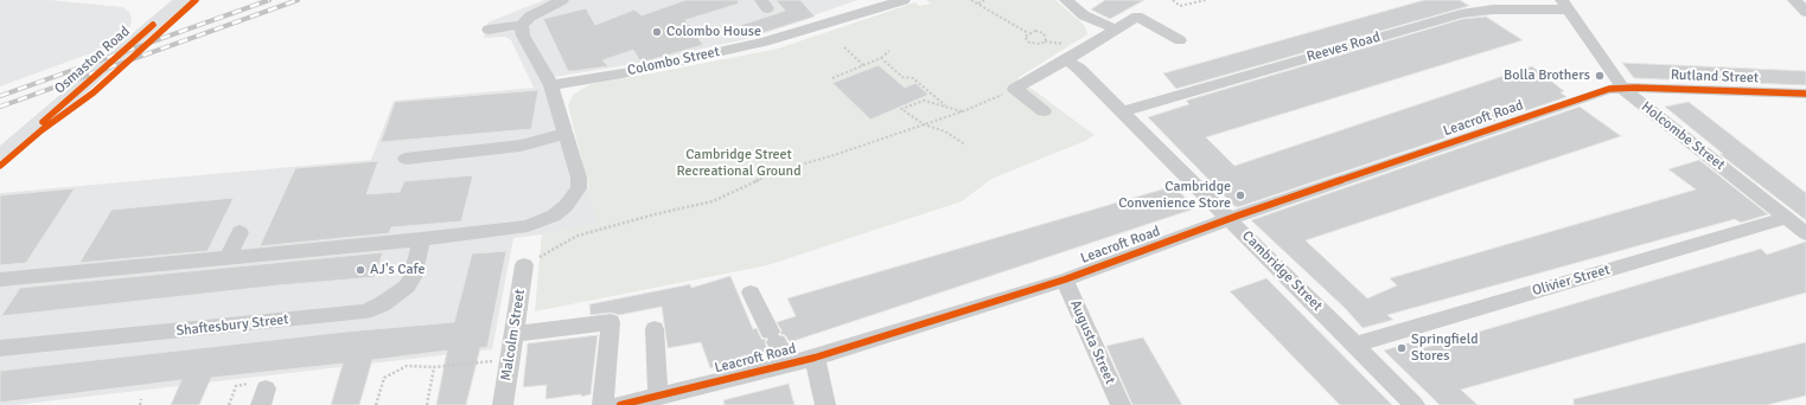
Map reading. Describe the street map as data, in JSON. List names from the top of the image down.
{
  "streets": {
    "main road": ["Osmaston Road"],
    "street": [
      "Reeves Road",
      "Colombo Street",
      "Rutland Street",
      "Leacroft Road",
      "Holcombe Street",
      "Cambridge Street",
      "Olivier Street",
      "Shaftesbury Street",
      "Malcolm Street",
      "Augusta Street"
    ]
  },
  "crossings": [
    ["Reeves Road", "Holcombe Street"],
    ["Reeves Road", "Cambridge Street"],
    ["Rutland Street", "Leacroft Road"],
    ["Rutland Street", "Holcombe Street"],
    ["Leacroft Road", "Holcombe Street"],
    ["Leacroft Road", "Cambridge Street"],
    ["Leacroft Road", "Augusta Street"],
    ["Holcombe Street", "Olivier Street"],
    ["Cambridge Street", "Olivier Street"]
  ],
  "parks": ["Cambridge Street Recreational Ground"],
  "places": [
    "Colombo House",
    "Bolla Brothers",
    "Cambridge Convenience Store",
    "AJ's Cafe",
    "Springfield Stores"
  ]
}
